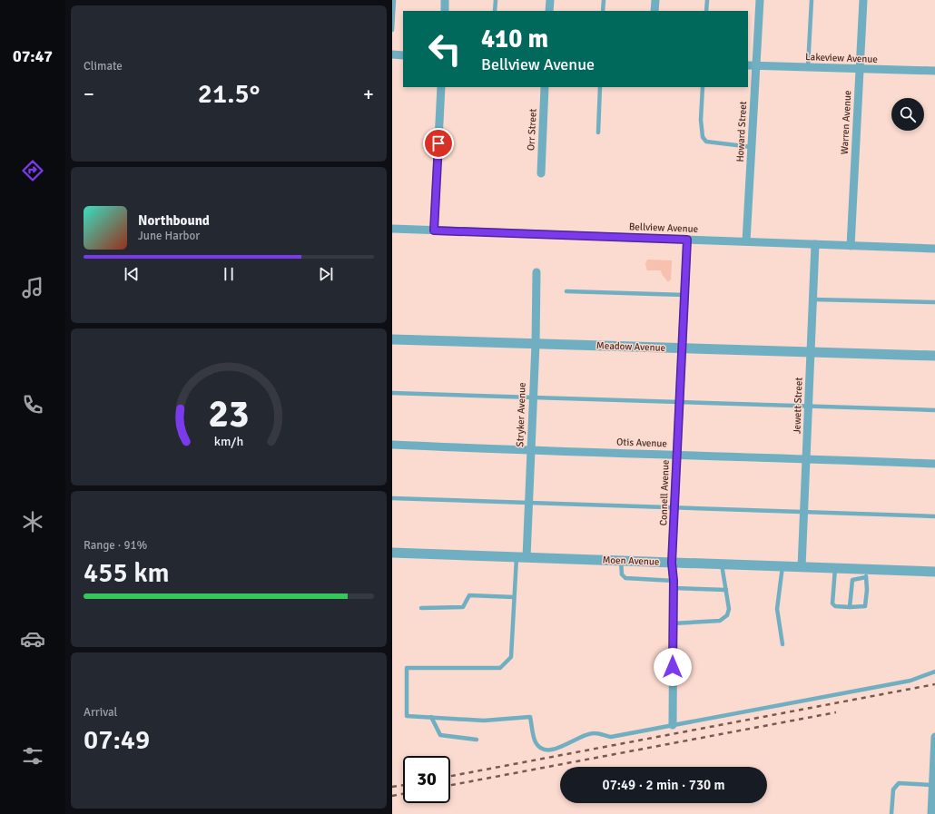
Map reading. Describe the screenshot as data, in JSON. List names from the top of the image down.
{
  "streets": {
    "street": [
      "Lakeview Avenue",
      "Warren Avenue",
      "Orr Street",
      "Howard Street",
      "Bellview Avenue",
      "Meadow Avenue",
      "Jewett Street",
      "Stryker Avenue",
      "Otis Avenue",
      "Connell Avenue",
      "Moen Avenue"
    ]
  },
  "crossings": [
    ["Lakeview Avenue", "Warren Avenue"],
    ["Lakeview Avenue", "Howard Street"],
    ["Warren Avenue", "Bellview Avenue"],
    ["Howard Street", "Bellview Avenue"],
    ["Bellview Avenue", "Jewett Street"],
    ["Bellview Avenue", "Connell Avenue"],
    ["Meadow Avenue", "Jewett Street"],
    ["Meadow Avenue", "Stryker Avenue"],
    ["Meadow Avenue", "Connell Avenue"],
    ["Jewett Street", "Otis Avenue"],
    ["Jewett Street", "Moen Avenue"],
    ["Stryker Avenue", "Otis Avenue"],
    ["Stryker Avenue", "Moen Avenue"],
    ["Otis Avenue", "Connell Avenue"],
    ["Connell Avenue", "Moen Avenue"]
  ],
  "page": {
    "tabs": "07:47",
    "tile": [
      "Climate",
      ["Range · 91%", "455 km"],
      ["Arrival", "07:49"]
    ],
    "turn": ["410 m", "Bellview Avenue"],
    "heat": ["−", "21.5°", "+"],
    "song": ["Northbound", "June Harbor"],
    "limit": "30",
    "trip": "07:49 · 2 min · 730 m",
    "gauge": ["23", "km/h"]
  }
}
